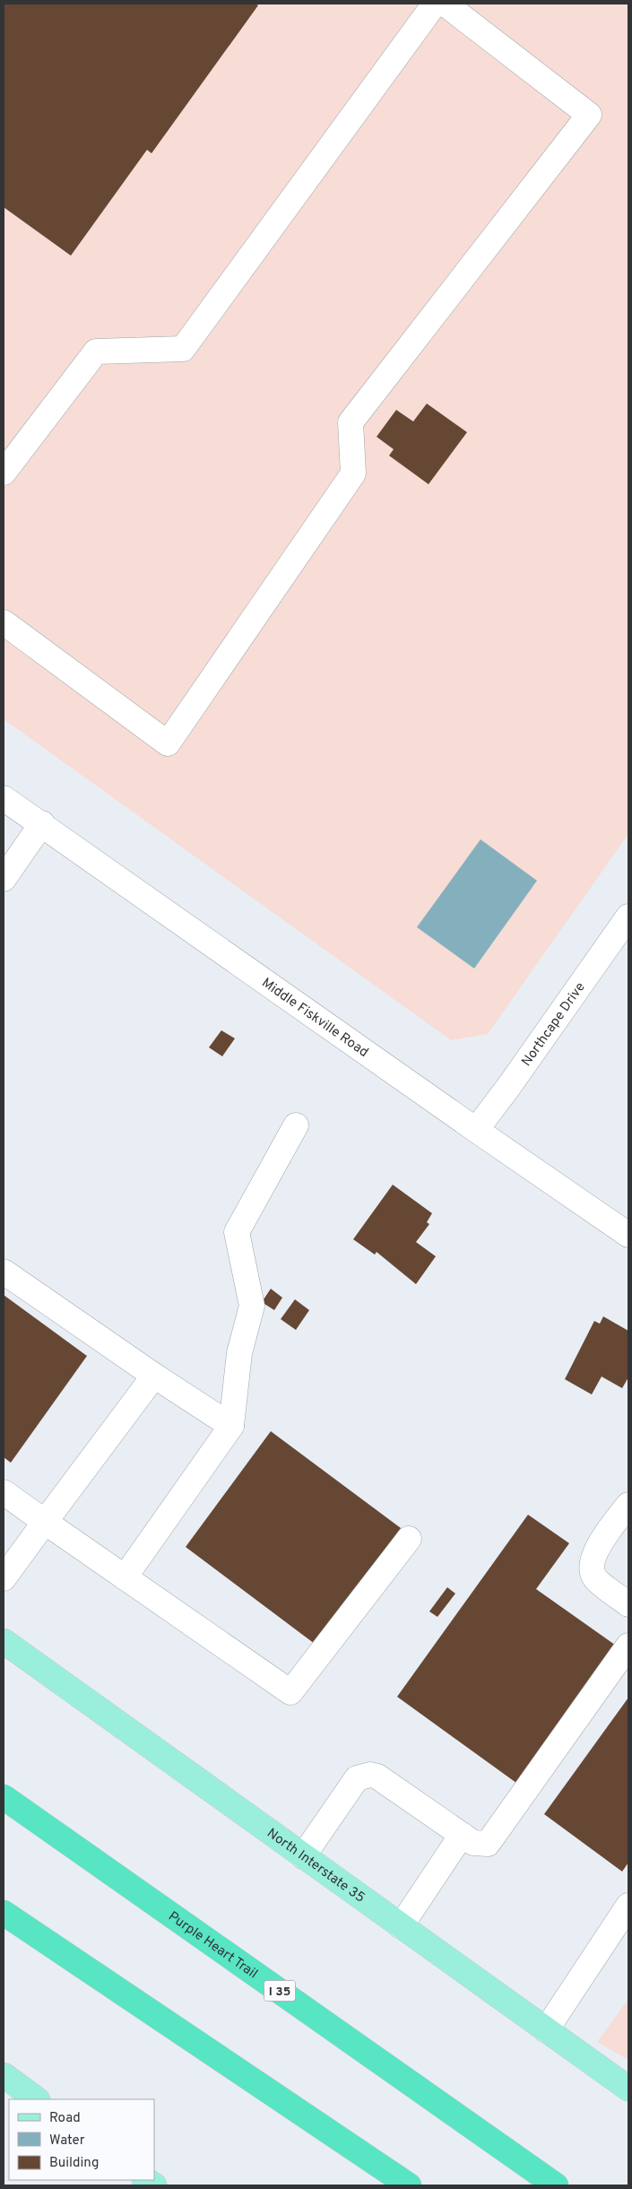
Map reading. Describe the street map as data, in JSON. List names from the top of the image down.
{
  "streets": {
    "highway": ["Purple Heart Trail", "I 35"],
    "main road": ["North Interstate 35"],
    "street": ["Middle Fiskville Road", "Northcape Drive"]
  },
  "crossings": [
    ["Middle Fiskville Road", "Northcape Drive"]
  ],
  "legend": ["Road", "Water", "Building"]
}
